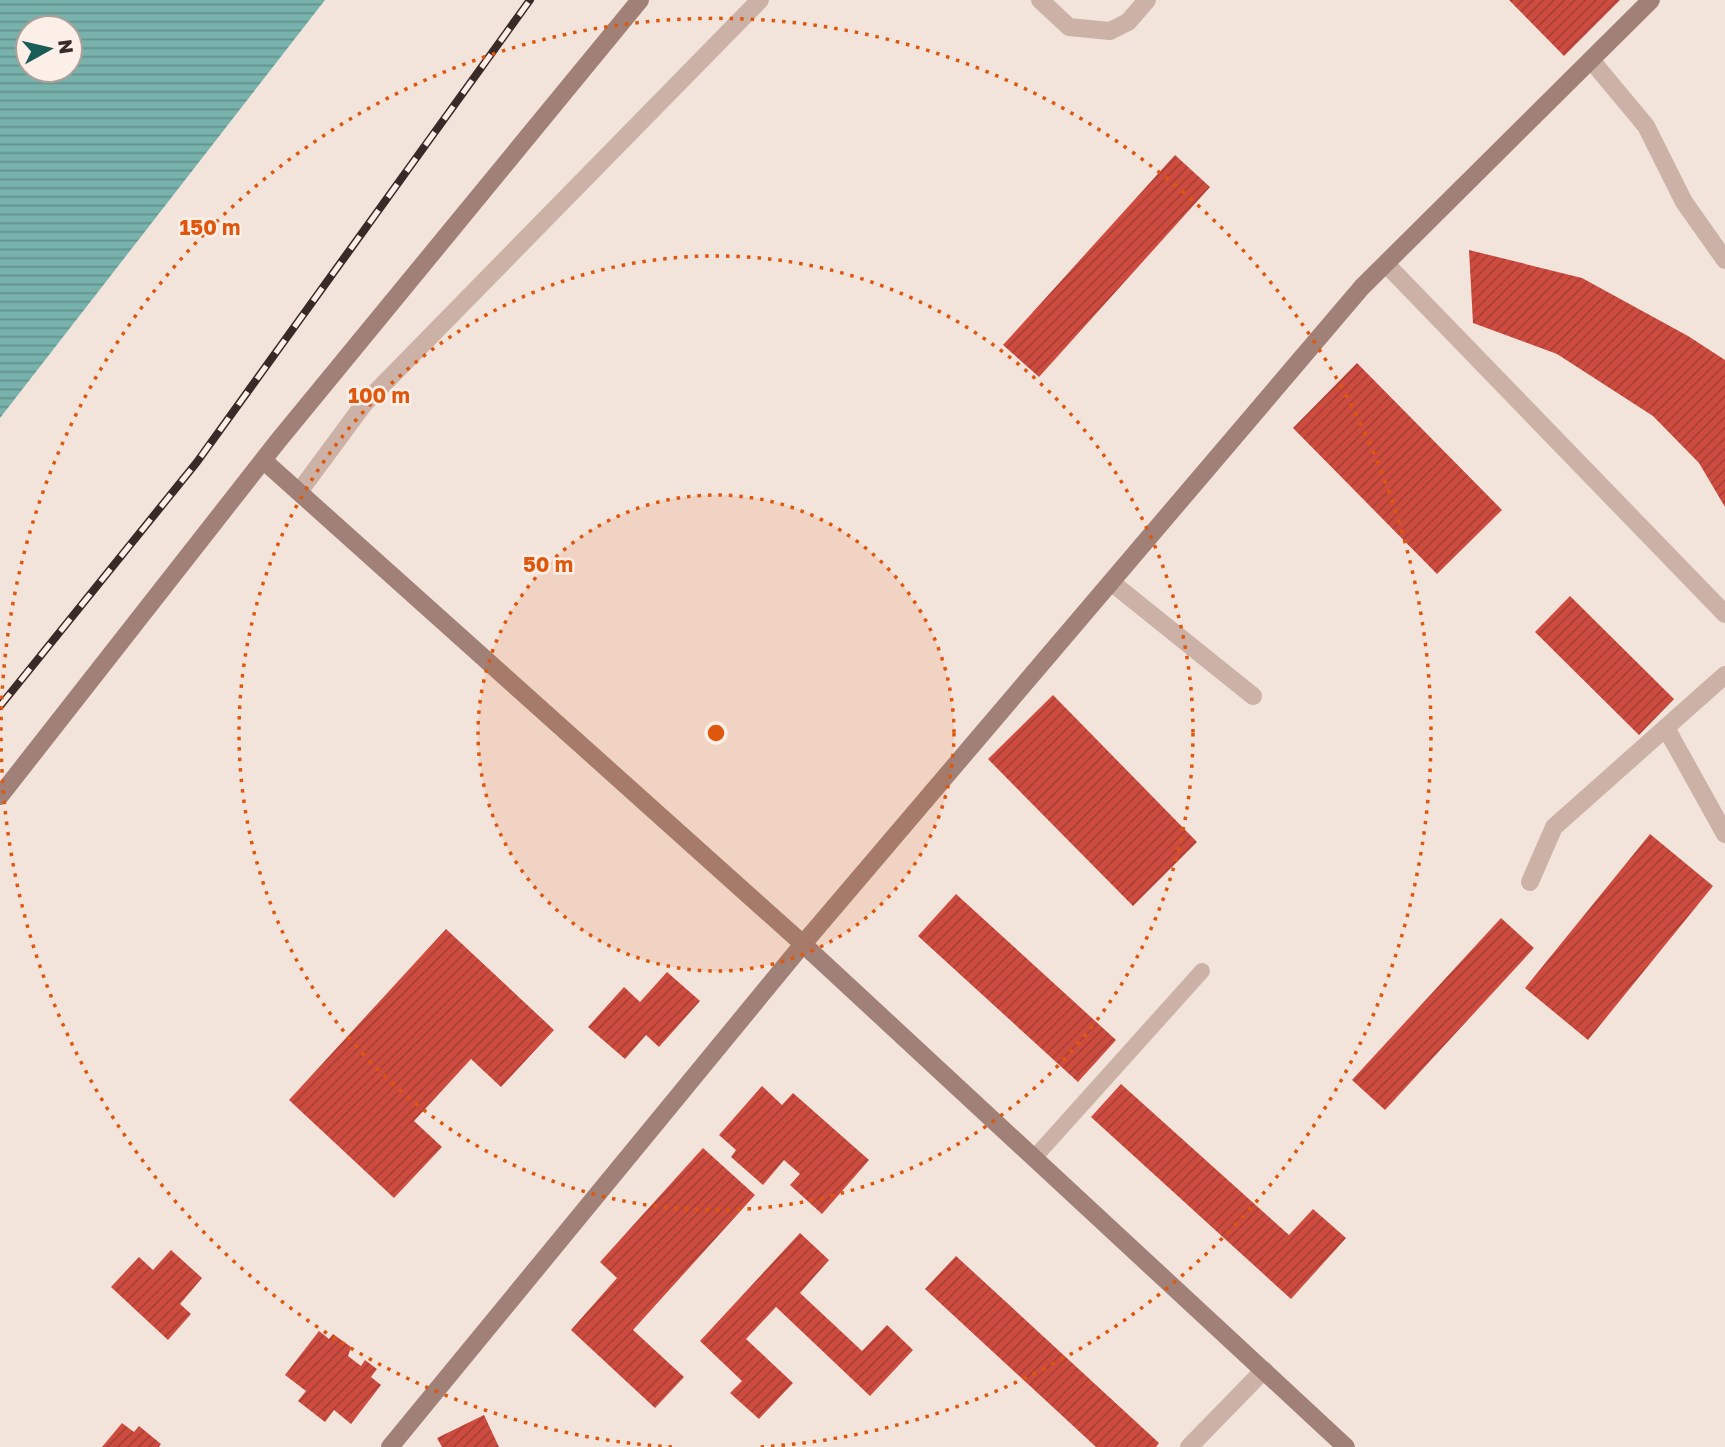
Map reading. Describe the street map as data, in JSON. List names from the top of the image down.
{
  "north": "right",
  "rings": ["150 m", "100 m", "50 m"]
}
